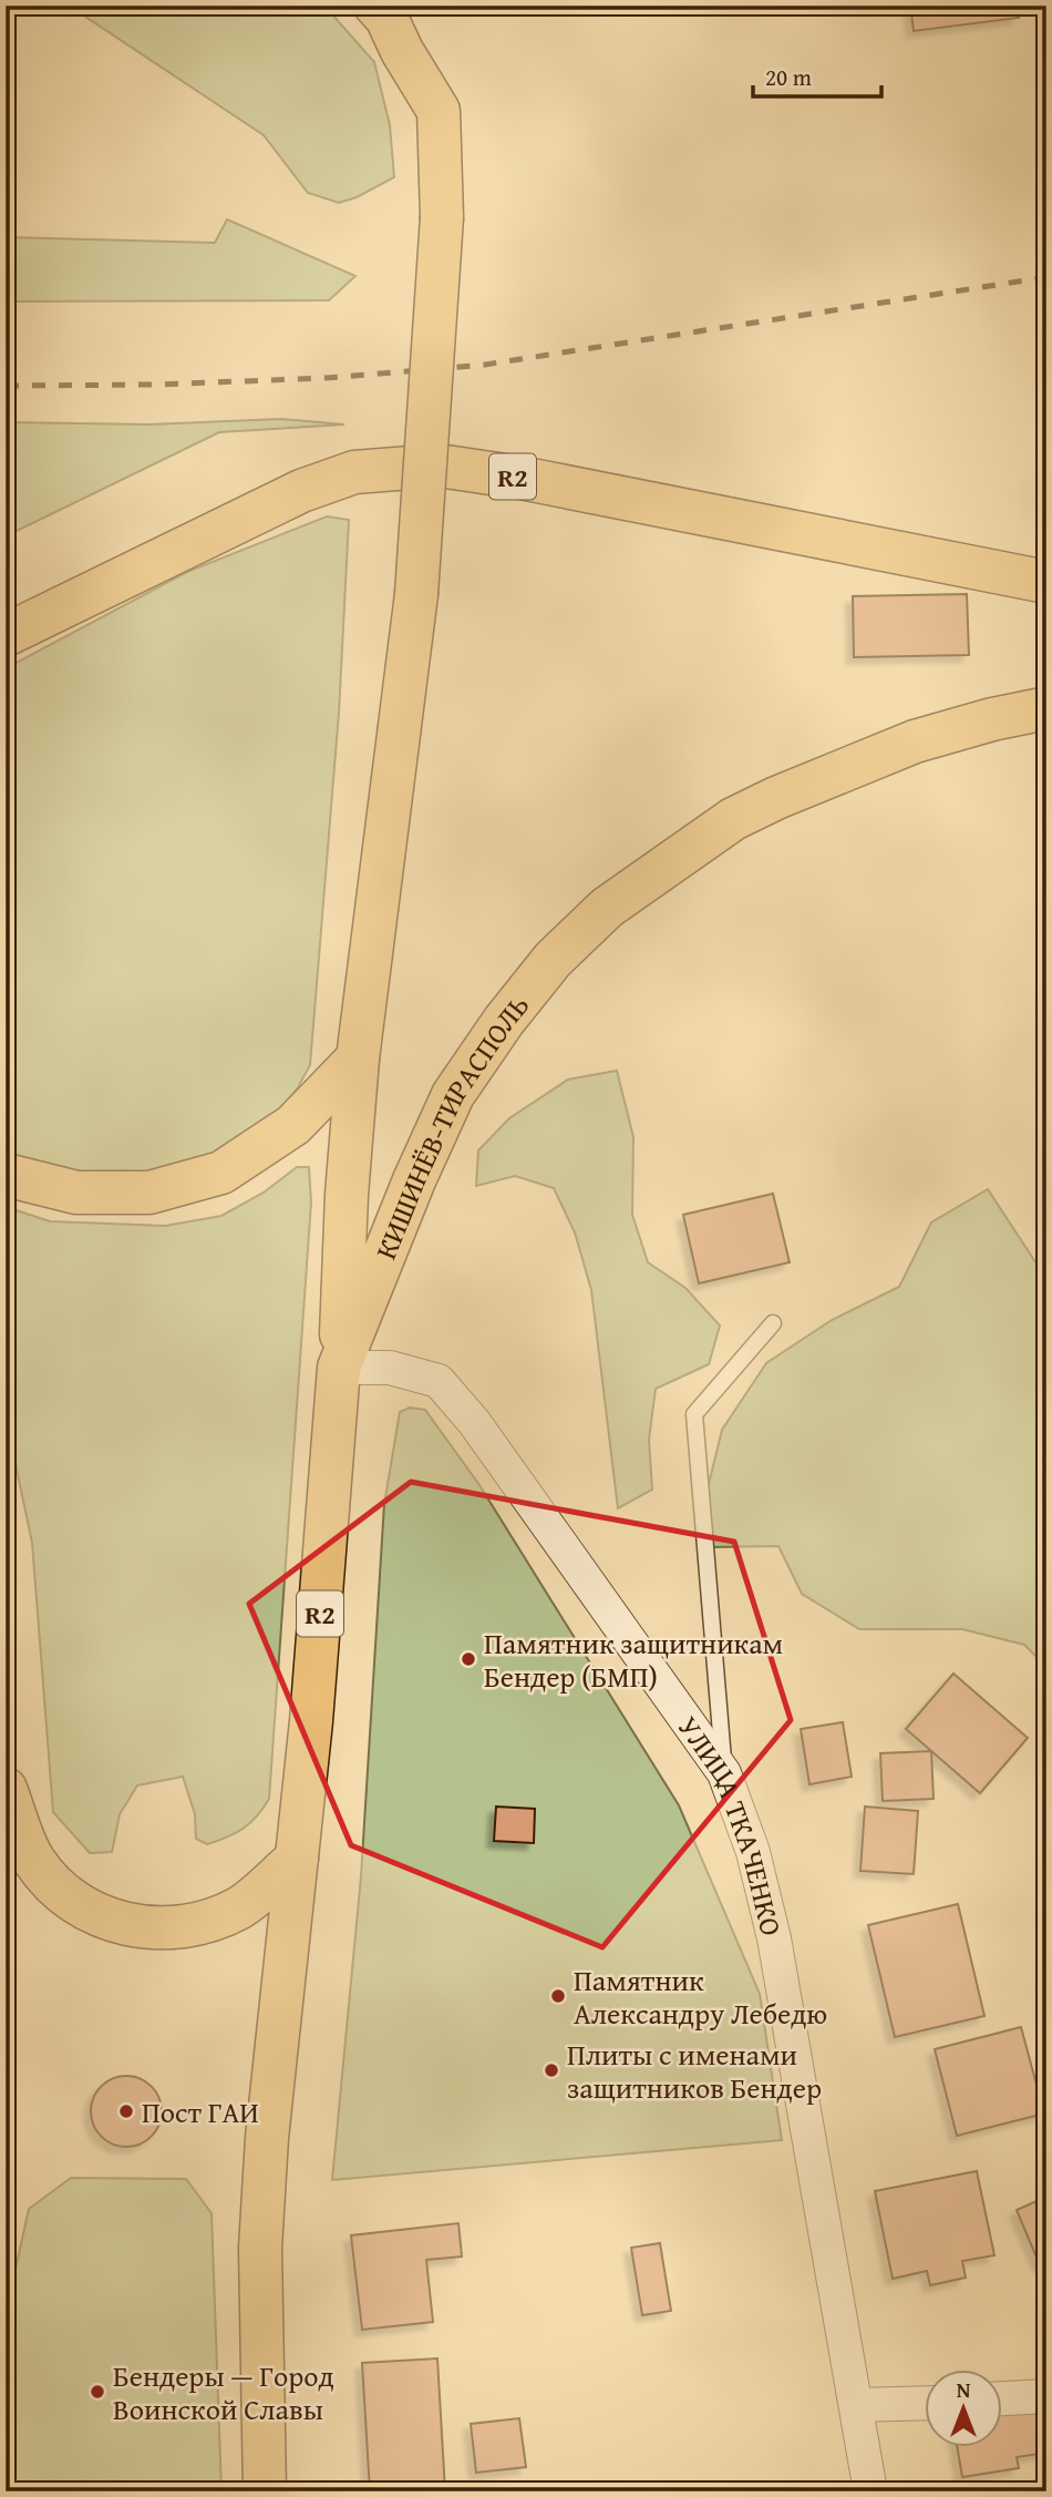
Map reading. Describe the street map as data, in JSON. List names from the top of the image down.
{
  "streets": {
    "main road": ["R2", "КИШИНЁВ-ТИРАСПОЛЬ"],
    "street": ["УЛИЦА ТКАЧЕНКО"]
  },
  "crossings": [
    ["R2", "КИШИНЁВ-ТИРАСПОЛЬ"],
    ["R2", "УЛИЦА ТКАЧЕНКО"],
    ["КИШИНЁВ-ТИРАСПОЛЬ", "УЛИЦА ТКАЧЕНКО"]
  ],
  "places": [
    "Памятник защитникам Бендер (БМП)",
    "Памятник Александру Лебедю",
    "Плиты с именами защитников Бендер",
    "Пост ГАИ",
    "Бендеры — Город Воинской Славы"
  ],
  "scale_bar": "20 m",
  "north": "top"
}
